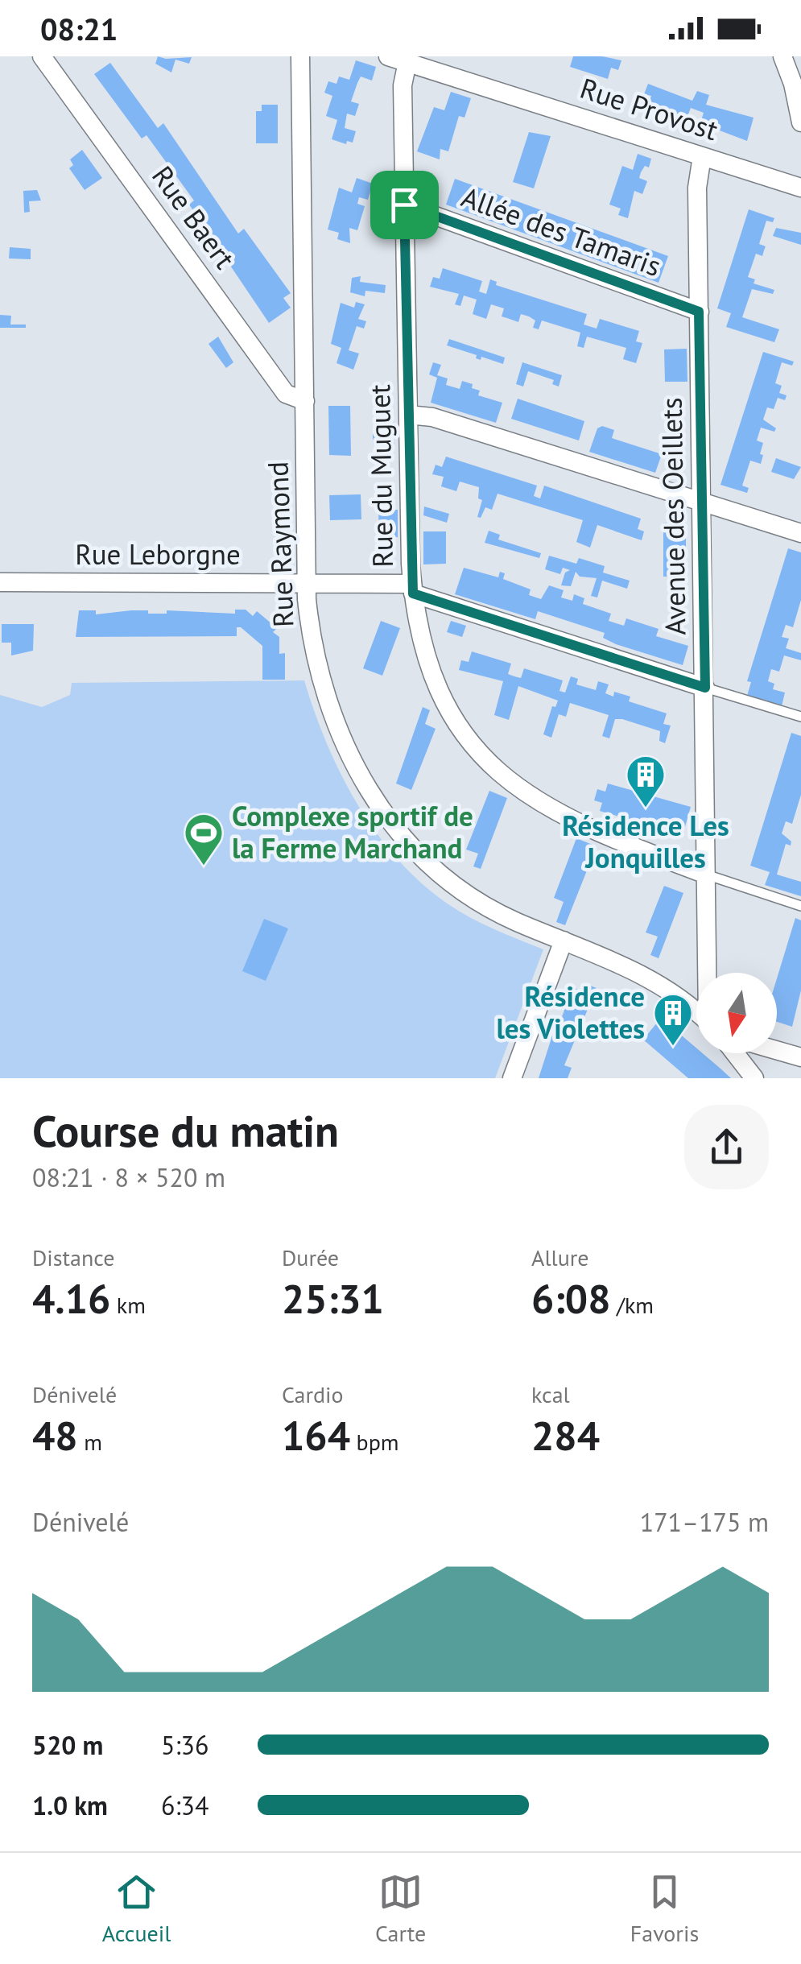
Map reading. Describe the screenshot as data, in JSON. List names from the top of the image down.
{
  "streets": {
    "street": [
      "Rue Provost",
      "Rue Baert",
      "Allée des Tamaris",
      "Rue du Muguet",
      "Avenue des Oeillets",
      "Rue Raymond",
      "Rue Leborgne"
    ]
  },
  "crossings": [
    ["Rue Provost", "Rue du Muguet"],
    ["Rue Provost", "Avenue des Oeillets"],
    ["Rue Baert", "Rue Raymond"],
    ["Allée des Tamaris", "Rue du Muguet"],
    ["Allée des Tamaris", "Avenue des Oeillets"],
    ["Rue du Muguet", "Avenue des Oeillets"],
    ["Rue du Muguet", "Rue Leborgne"],
    ["Avenue des Oeillets", "Rue Leborgne"],
    ["Rue Raymond", "Rue Leborgne"]
  ],
  "places": {
    "building": ["Résidence Les Jonquilles", "Résidence les Violettes"],
    "sports": ["Complexe sportif de la Ferme Marchand"]
  },
  "north": "bottom",
  "page": {
    "status": "08:21",
    "heading": ["Course du matin", "08:21 · 8 × 520 m"],
    "stats": [
      ["Distance", "4.16 km"],
      ["Durée", "25:31"],
      ["Allure", "6:08 /km"],
      ["Dénivelé", "48 m"],
      ["Cardio", "164 bpm"],
      ["kcal", "284"]
    ],
    "chart": ["Dénivelé", "171–175 m"],
    "list": [
      {
        "name": "520 m",
        "note": "5:36"
      },
      {
        "name": "1.0 km",
        "note": "6:34"
      }
    ],
    "tabs": ["Accueil", "Carte", "Favoris"]
  }
}
